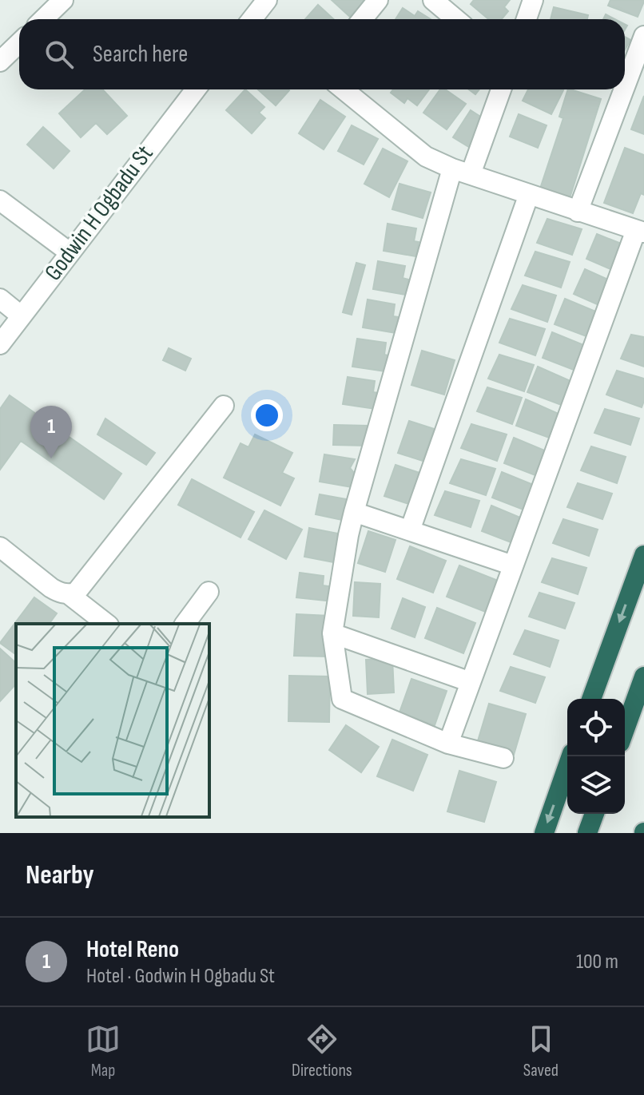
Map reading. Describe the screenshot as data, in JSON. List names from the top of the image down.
{
  "streets": {
    "street": ["Godwin H Ogbadu St"]
  },
  "page": {
    "search": "Search here",
    "pins": "1",
    "heading": "Nearby",
    "list": [
      {
        "mark": "1",
        "name": "Hotel Reno",
        "note": "Hotel · Godwin H Ogbadu St",
        "value": "100 m"
      }
    ],
    "nav": ["Map", "Directions", "Saved"]
  }
}
